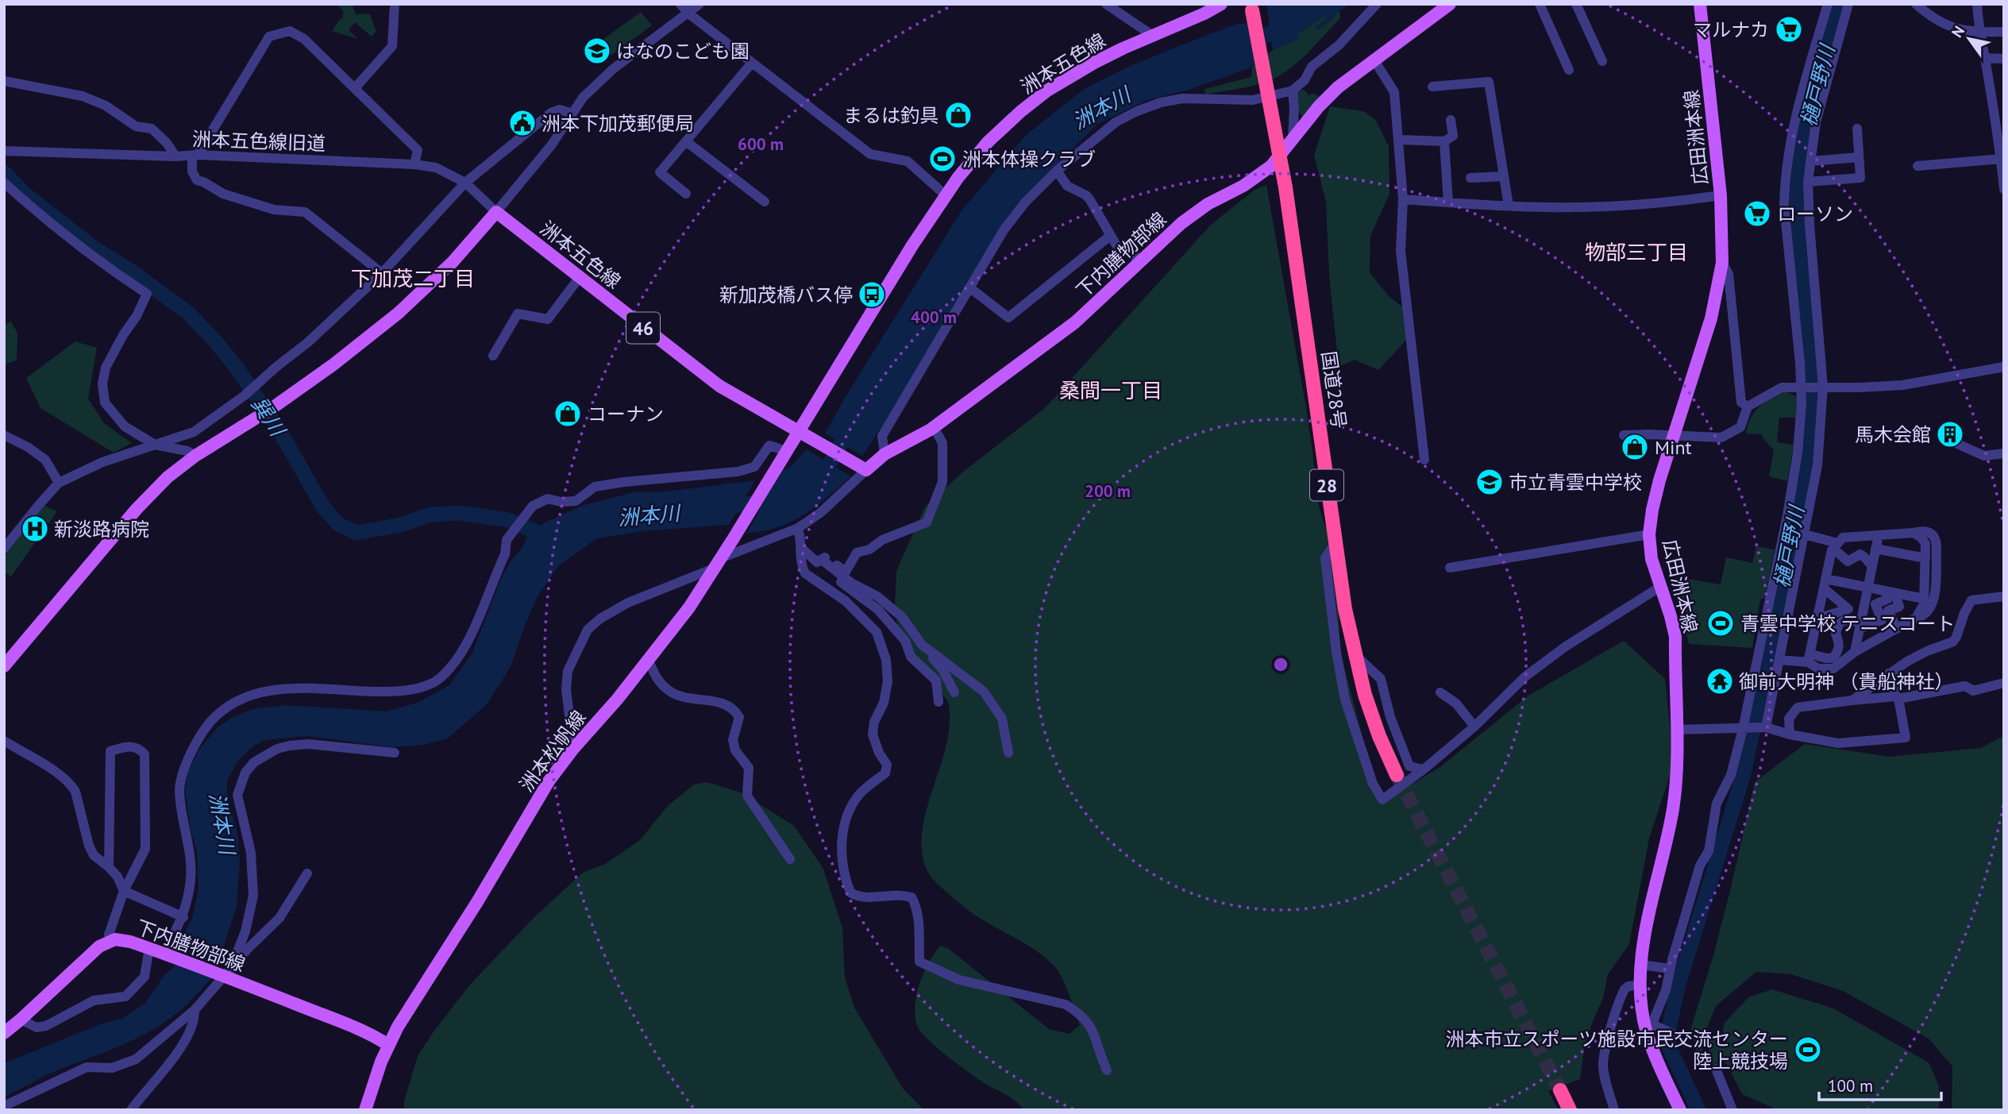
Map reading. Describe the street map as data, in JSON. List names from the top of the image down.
{
  "streets": {
    "highway": ["国道28号", "28"],
    "main road": [
      "洲本五色線",
      "広田洲本線",
      "下内膳物部線",
      "46",
      "洲本松帆線"
    ],
    "street": ["洲本五色線旧道"]
  },
  "crossings": [
    ["洲本五色線", "洲本五色線旧道"],
    ["洲本五色線", "洲本松帆線"],
    ["下内膳物部線", "洲本松帆線"]
  ],
  "districts": ["物部三丁目", "下加茂二丁目", "桑間一丁目"],
  "water": ["樋戸野川", "洲本川", "巽川"],
  "places": {
    "supermarket": ["マルナカ", "ローソン"],
    "school or university": ["はなのこども園", "市立青雲中学校"],
    "shop": ["まるは釣具", "コーナン", "Mint"],
    "public building": ["洲本下加茂郵便局"],
    "sports": ["洲本体操クラブ", "青雲中学校 テニスコート", "洲本市立スポーツ施設市民交流センター 陸上競技場"],
    "bus stop": ["新加茂橋バス停"],
    "building": ["馬木会館"],
    "hospital": ["新淡路病院"],
    "temple": ["御前大明神 （貴船神社）"]
  },
  "scale_bar": "100 m",
  "north": "top left",
  "rings": ["600 m", "400 m", "200 m"]
}
